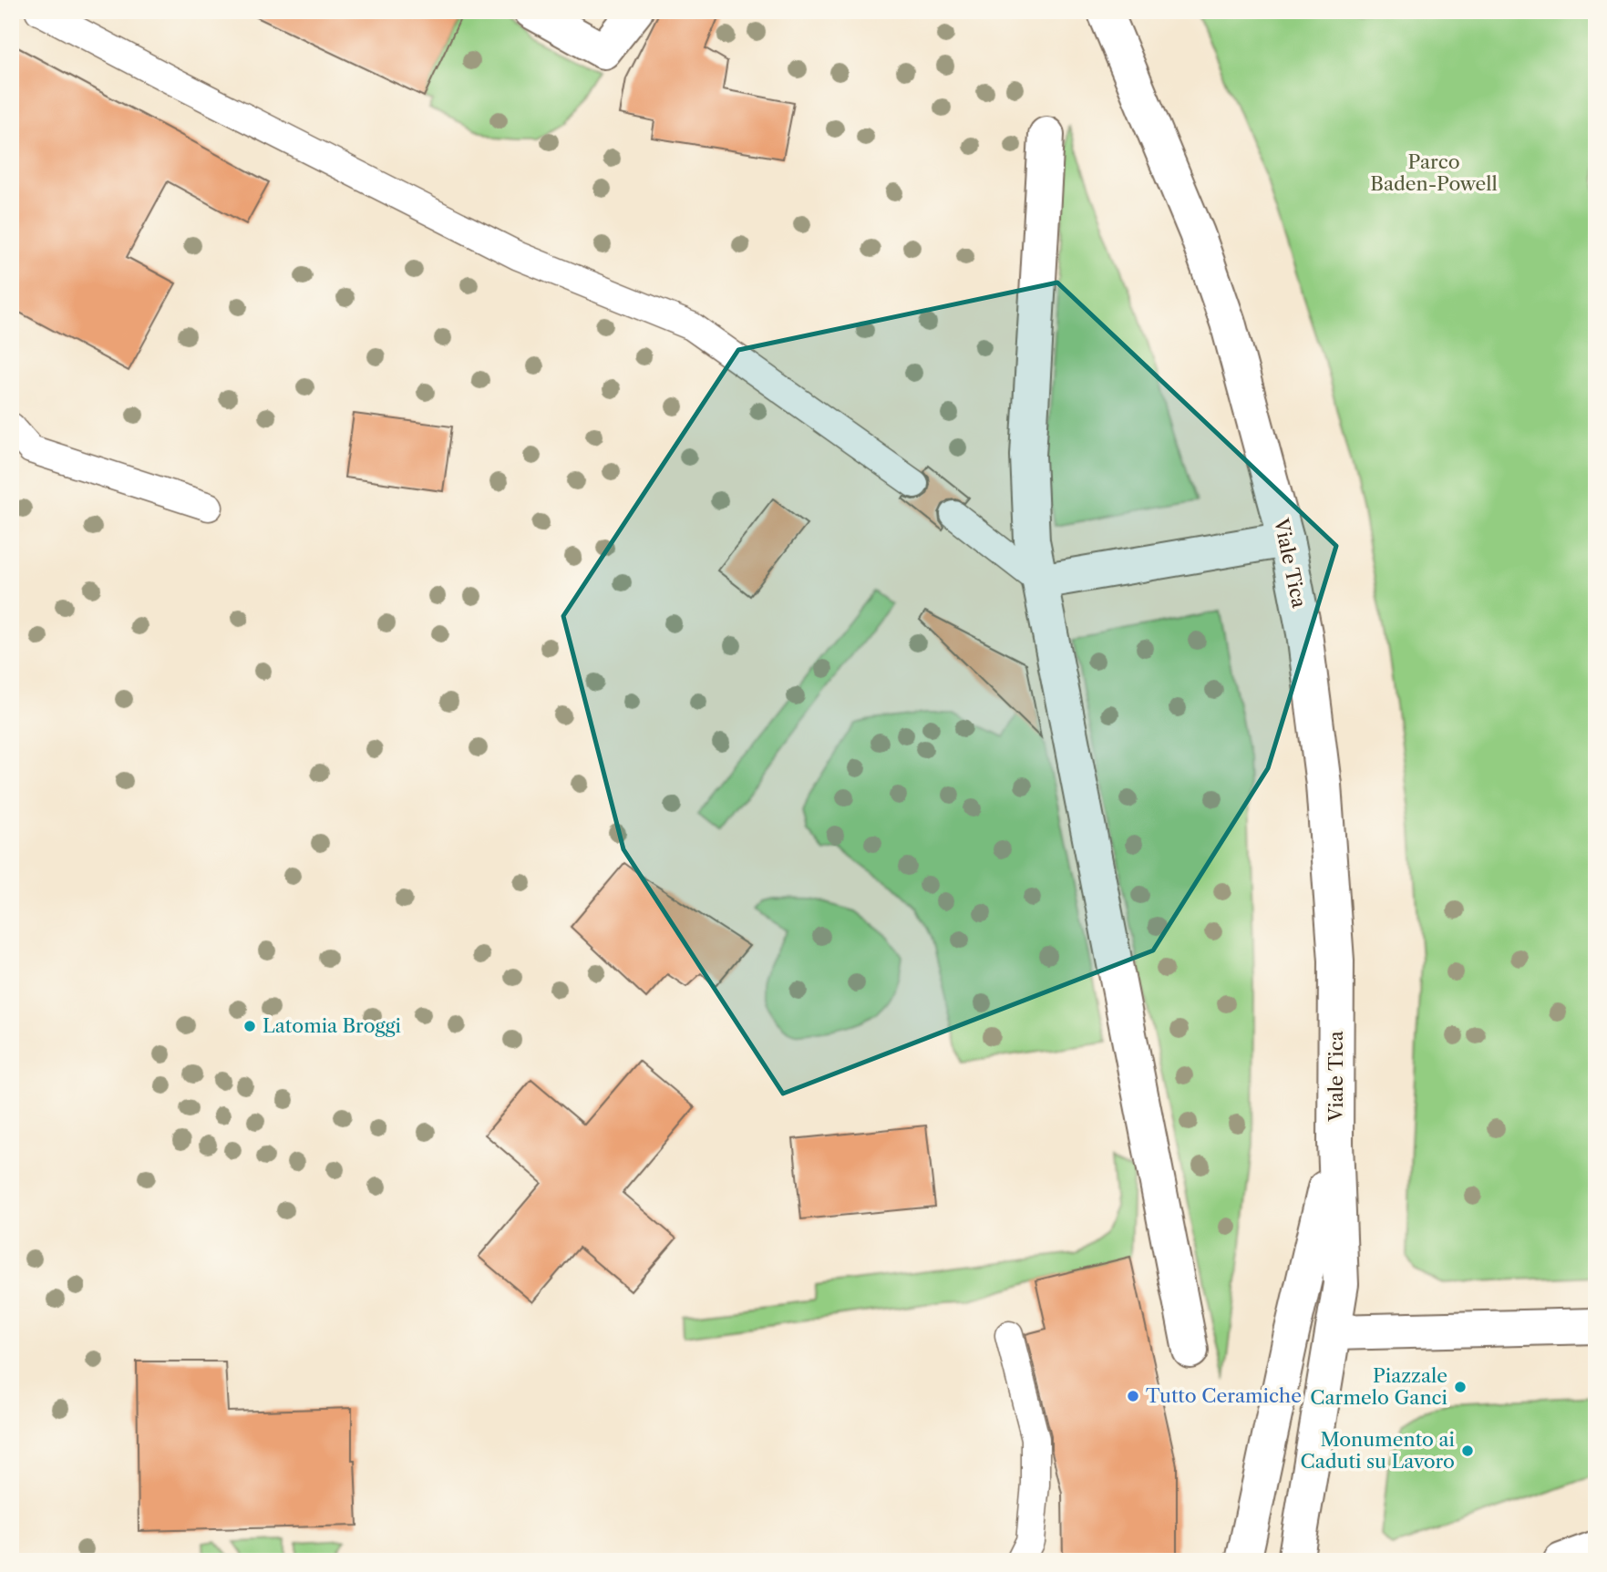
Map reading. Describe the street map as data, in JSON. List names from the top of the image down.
{
  "streets": {
    "main road": ["Viale Tica"]
  },
  "parks": ["Parco Baden-Powell"],
  "places": [
    "Latomia Broggi",
    "Piazzale Carmelo Ganci",
    "Tutto Ceramiche",
    "Monumento ai Caduti su Lavoro"
  ]
}
